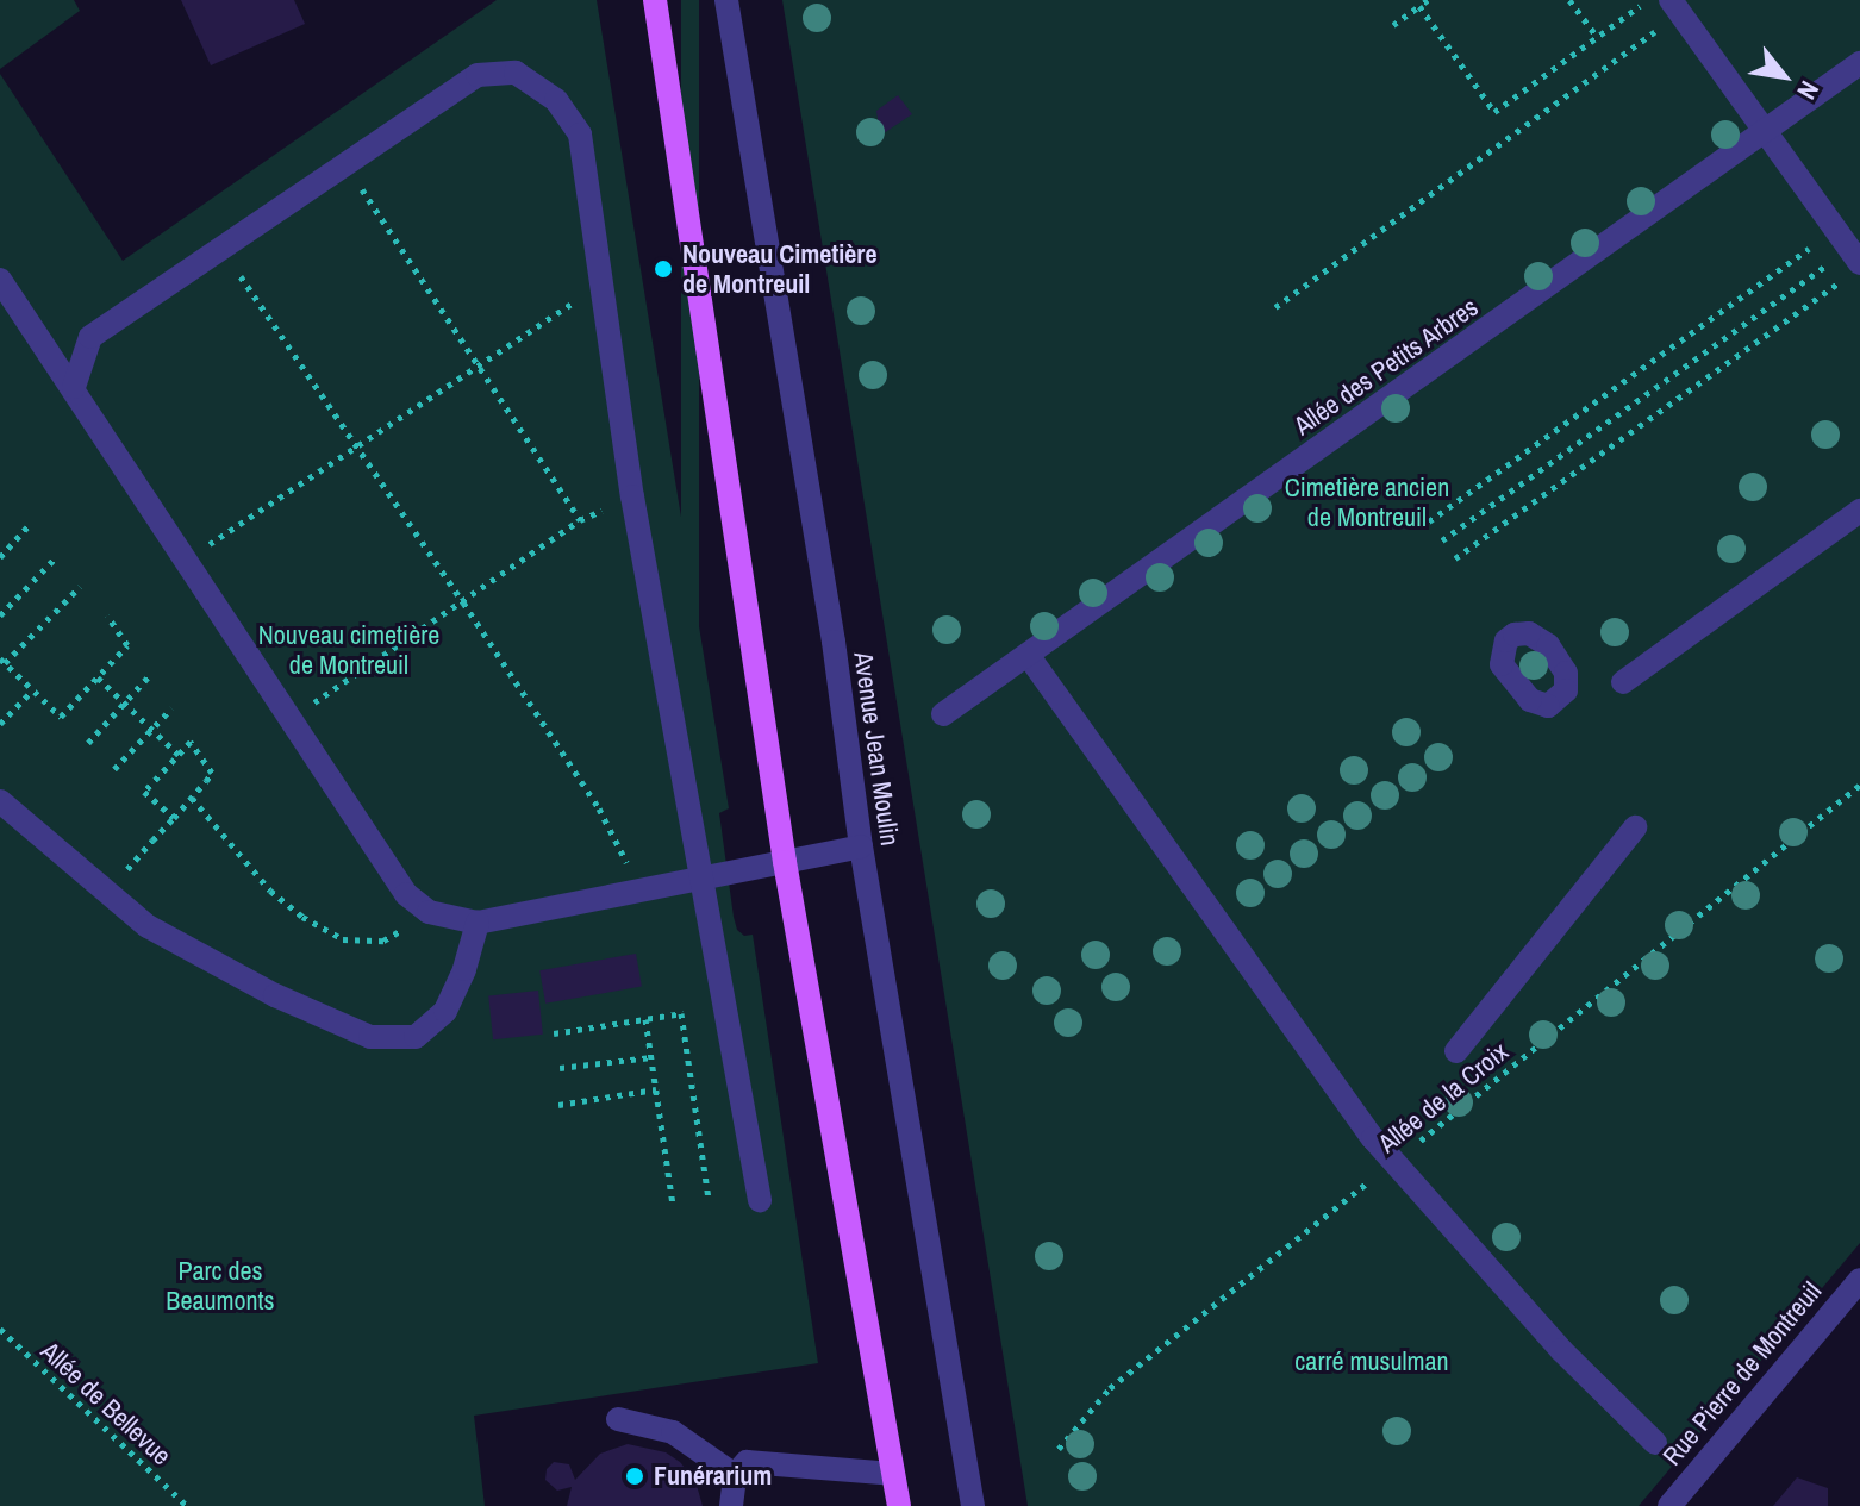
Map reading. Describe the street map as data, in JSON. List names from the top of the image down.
{
  "streets": {
    "street": ["Allée des Petits Arbres", "Avenue Jean Moulin", "Rue Pierre de Montreuil"],
    "path": ["Allée de la Croix", "Allée de Bellevue"]
  },
  "parks": [
    "Cimetière ancien de Montreuil",
    "Nouveau cimetière de Montreuil",
    "Parc des Beaumonts",
    "carré musulman"
  ],
  "places": ["Nouveau Cimetière de Montreuil", "Funérarium"],
  "north": "bottom right"
}
